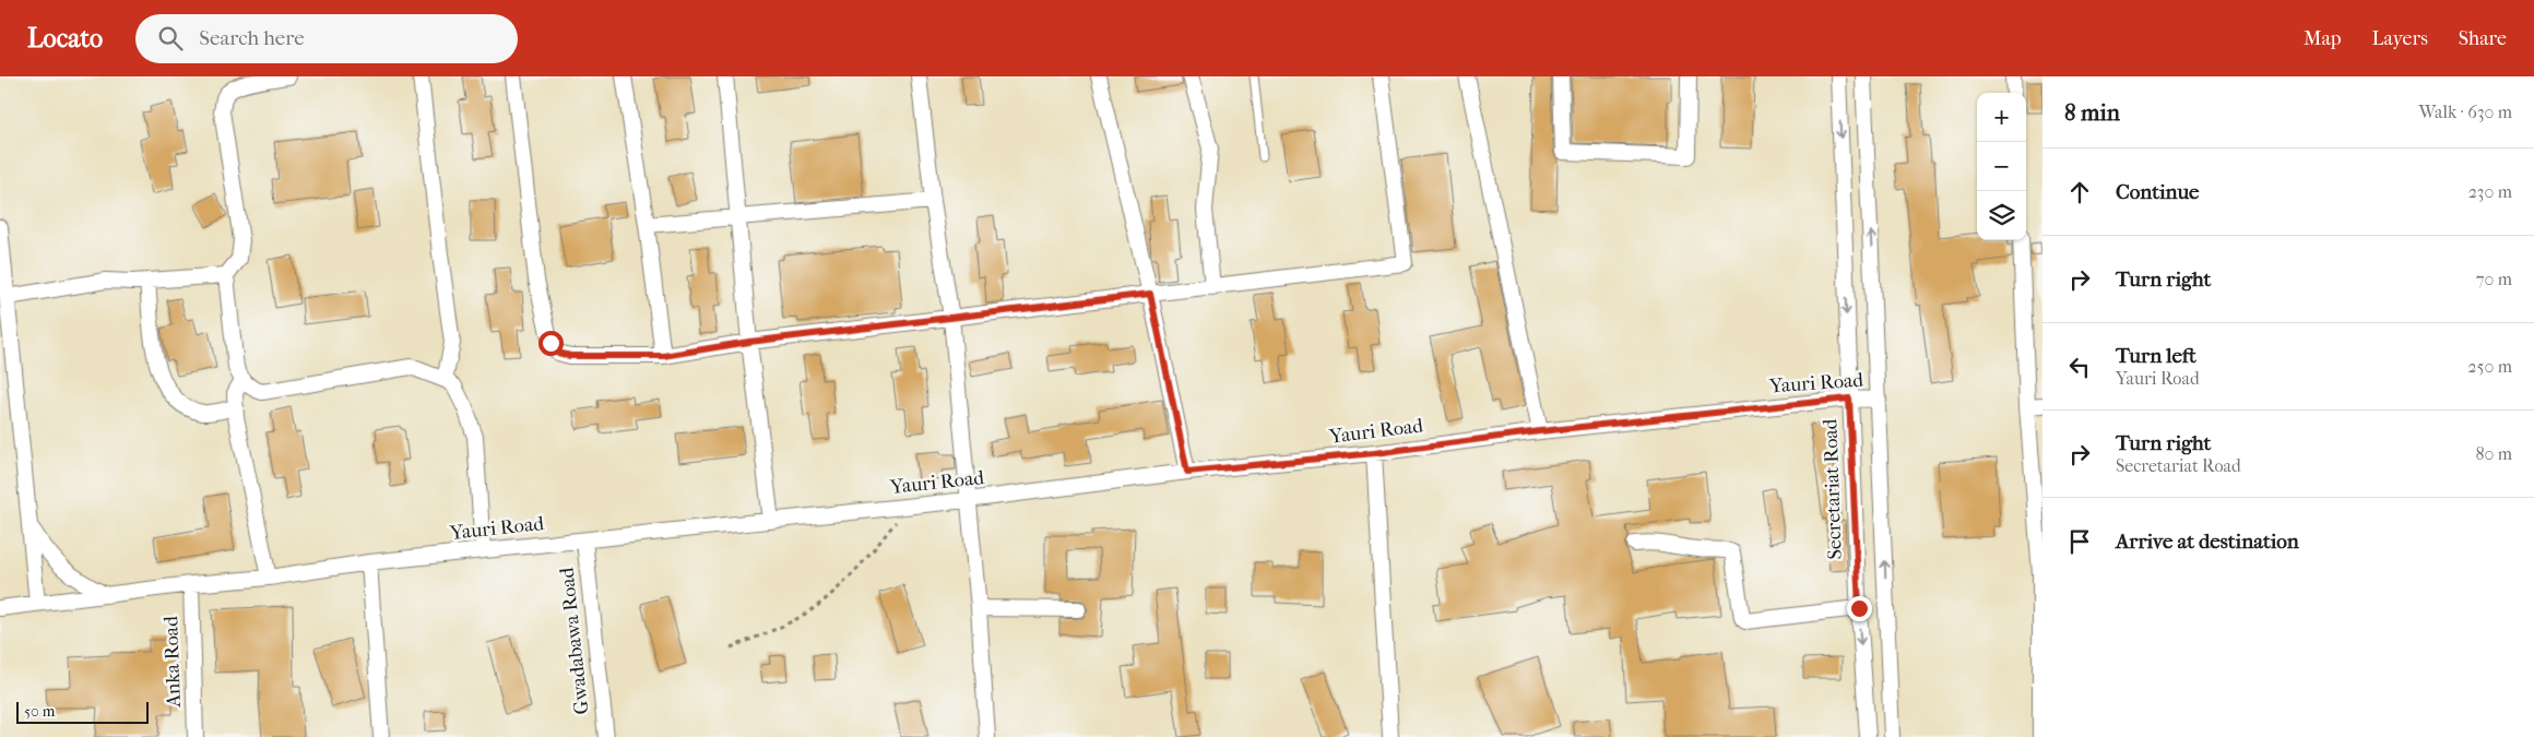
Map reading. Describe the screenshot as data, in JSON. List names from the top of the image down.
{
  "streets": {
    "street": [
      "Yauri Road",
      "Secretariat Road",
      "Gwadabawa Road",
      "Anka Road"
    ]
  },
  "crossings": [
    ["Yauri Road", "Secretariat Road"],
    ["Yauri Road", "Gwadabawa Road"],
    ["Yauri Road", "Anka Road"]
  ],
  "scale_bar": "50 m",
  "page": {
    "header": "Locato",
    "search": "Search here",
    "nav": ["Map", "Layers", "Share"],
    "heading": ["8 min", "Walk · 630 m"],
    "map_buttons": ["+", "−"],
    "list": [
      ["Continue", "230 m"],
      ["Turn right", "70 m"],
      ["Turn left", "Yauri Road", "250 m"],
      ["Turn right", "Secretariat Road", "80 m"],
      "Arrive at destination"
    ],
    "scale": "50 m"
  }
}
